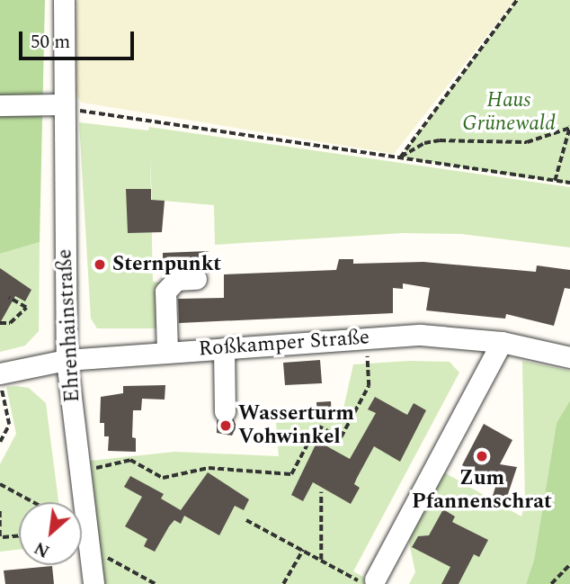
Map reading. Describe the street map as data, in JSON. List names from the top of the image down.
{
  "streets": {
    "street": ["Ehrenhainstraße", "Roßkamper Straße"]
  },
  "crossings": [
    ["Ehrenhainstraße", "Roßkamper Straße"]
  ],
  "parks": ["Haus Grünewald"],
  "places": ["Sternpunkt", "Wasserturm Vohwinkel", "Zum Pfannenschrat"],
  "scale_bar": "50 m",
  "north": "bottom left"
}
